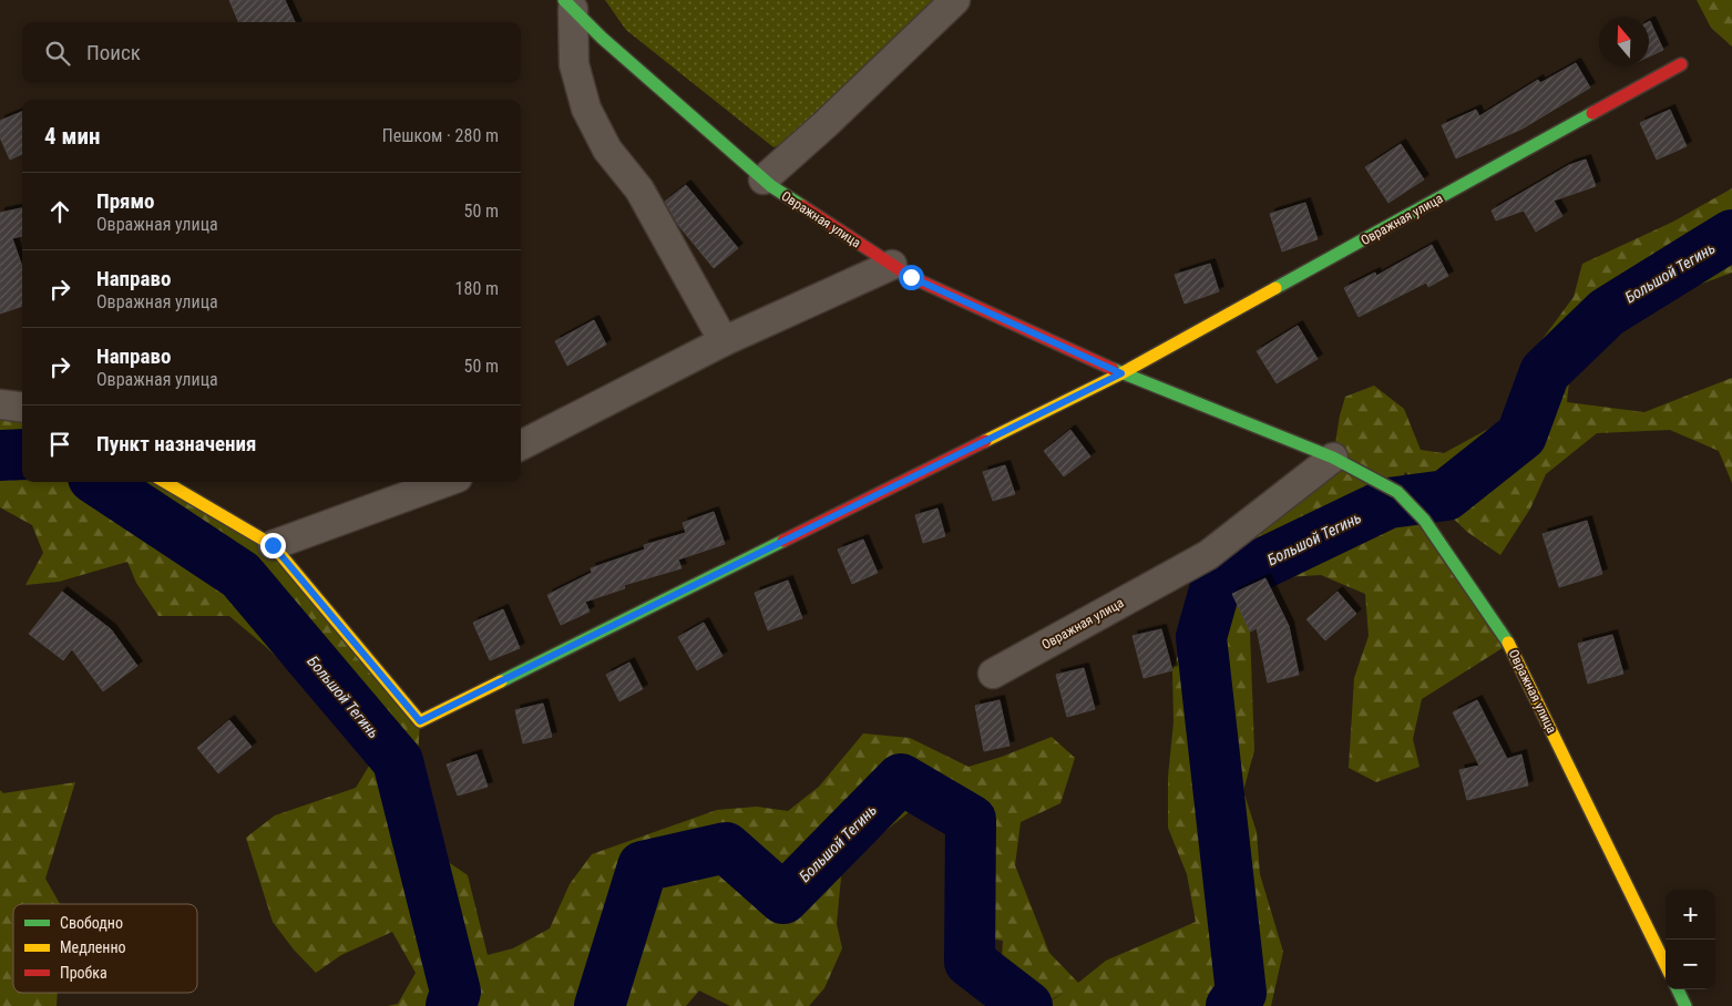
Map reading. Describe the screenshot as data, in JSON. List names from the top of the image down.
{
  "streets": {
    "street": ["Овражная улица"]
  },
  "water": ["Большой Тегинь"],
  "legend": ["Свободно", "Медленно", "Пробка"],
  "north": "top",
  "page": {
    "search": "Поиск",
    "heading": ["4 мин", "Пешком · 280 m"],
    "list": [
      ["Прямо", "Овражная улица", "50 m"],
      ["Направо", "Овражная улица", "180 m"],
      ["Направо", "Овражная улица", "50 m"],
      "Пункт назначения"
    ],
    "map_buttons": ["+", "−"]
  }
}
